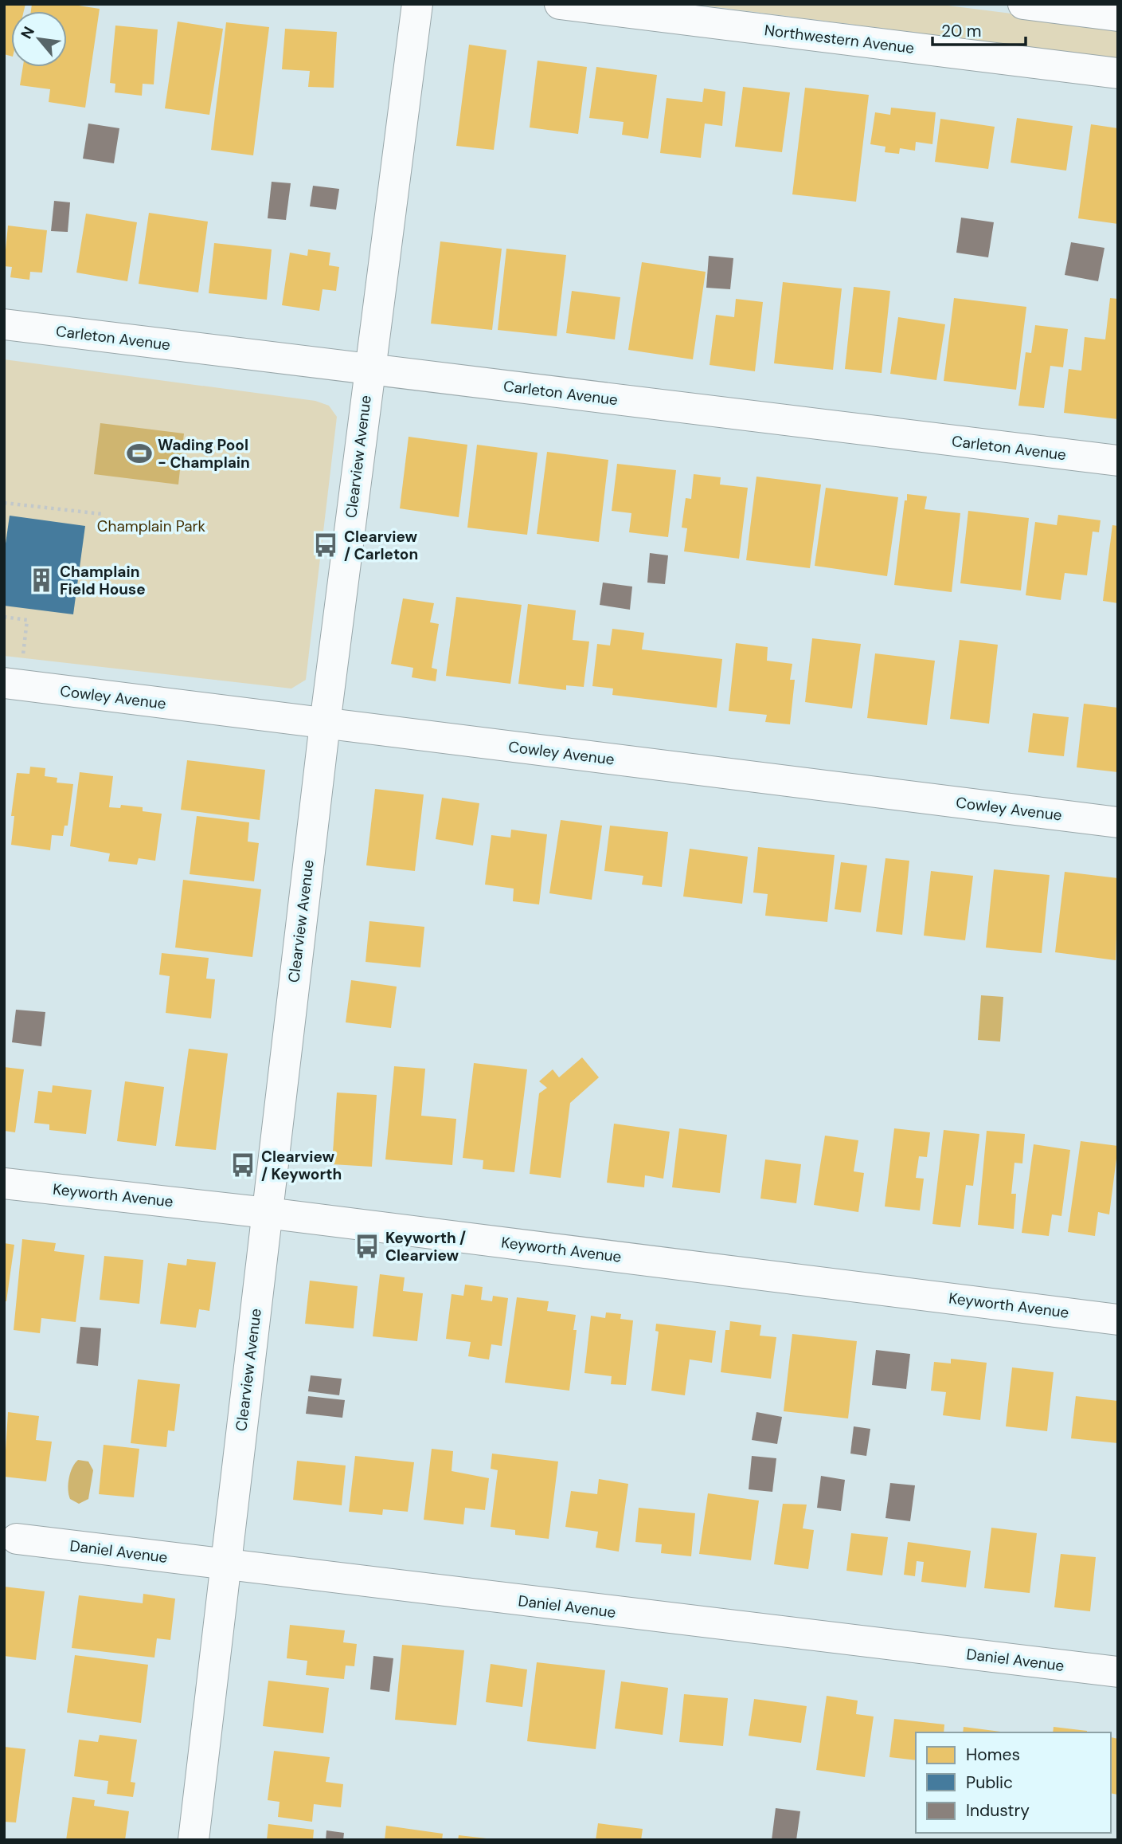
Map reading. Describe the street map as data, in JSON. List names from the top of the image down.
{
  "streets": {
    "street": [
      "Northwestern Avenue",
      "Carleton Avenue",
      "Clearview Avenue",
      "Cowley Avenue",
      "Keyworth Avenue",
      "Daniel Avenue"
    ]
  },
  "crossings": [
    ["Carleton Avenue", "Clearview Avenue"],
    ["Clearview Avenue", "Cowley Avenue"],
    ["Clearview Avenue", "Keyworth Avenue"],
    ["Clearview Avenue", "Daniel Avenue"]
  ],
  "parks": ["Champlain Park"],
  "places": {
    "sports": ["Wading Pool - Champlain"],
    "bus stop": ["Clearview / Carleton", "Clearview / Keyworth", "Keyworth / Clearview"],
    "building": ["Champlain Field House"]
  },
  "legend": ["Homes", "Public", "Industry"],
  "scale_bar": "20 m",
  "north": "top left"
}
